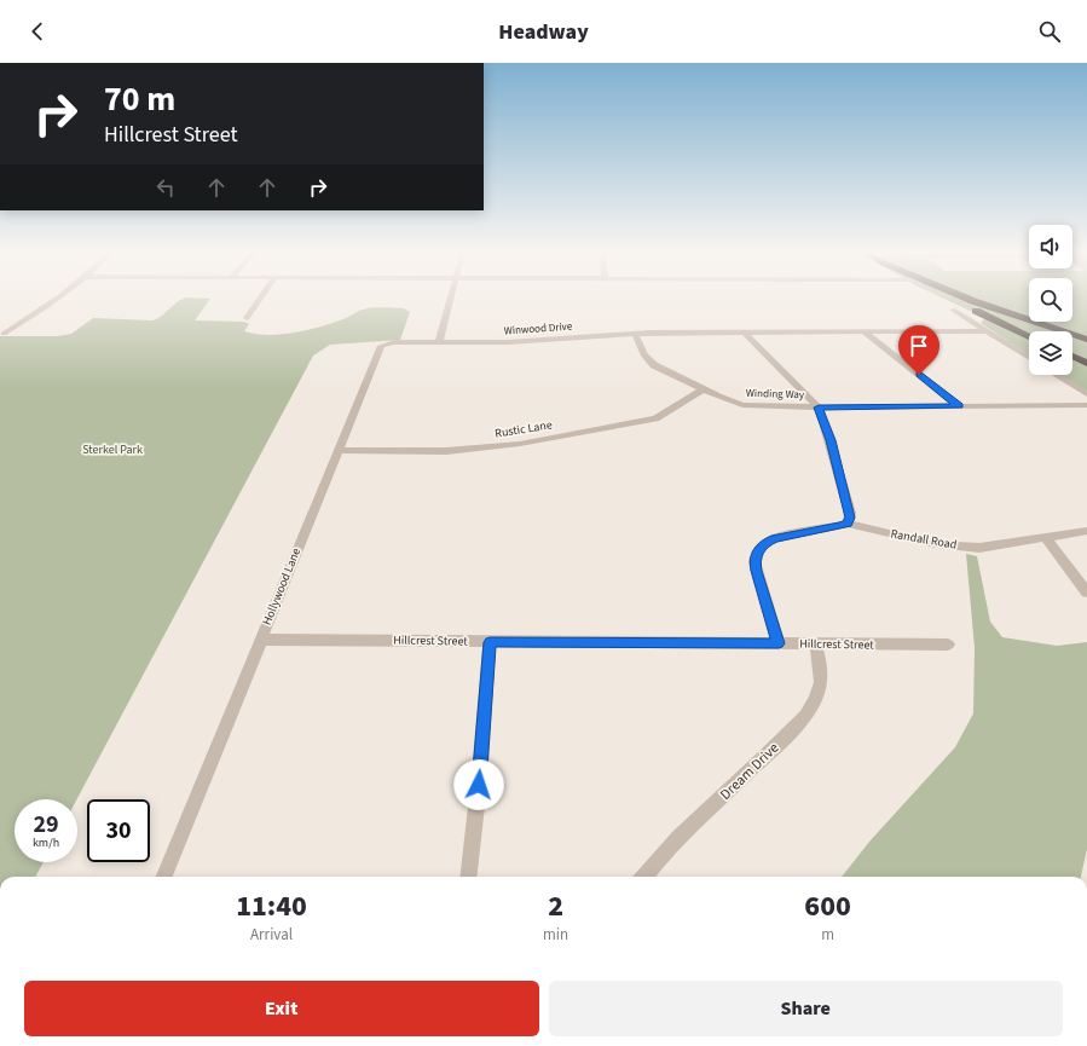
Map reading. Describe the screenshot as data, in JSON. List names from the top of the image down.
{
  "streets": {
    "street": [
      "Winwood Drive",
      "Winding Way",
      "Rustic Lane",
      "Randall Road",
      "Hollywood Lane",
      "Hillcrest Street",
      "Dream Drive"
    ]
  },
  "crossings": [
    ["Winwood Drive", "Winding Way"],
    ["Winwood Drive", "Hollywood Lane"],
    ["Winding Way", "Rustic Lane"],
    ["Rustic Lane", "Hollywood Lane"],
    ["Hollywood Lane", "Hillcrest Street"],
    ["Hillcrest Street", "Dream Drive"]
  ],
  "parks": ["Sterkel Park"],
  "page": {
    "header": "Headway",
    "turn": ["70 m", "Hillcrest Street"],
    "speed": "29 km/h",
    "limit": "30",
    "eta": [
      "11:40",
      "Arrival",
      "2",
      "min",
      "600",
      "m"
    ],
    "buttons": ["Exit", "Share"]
  }
}
